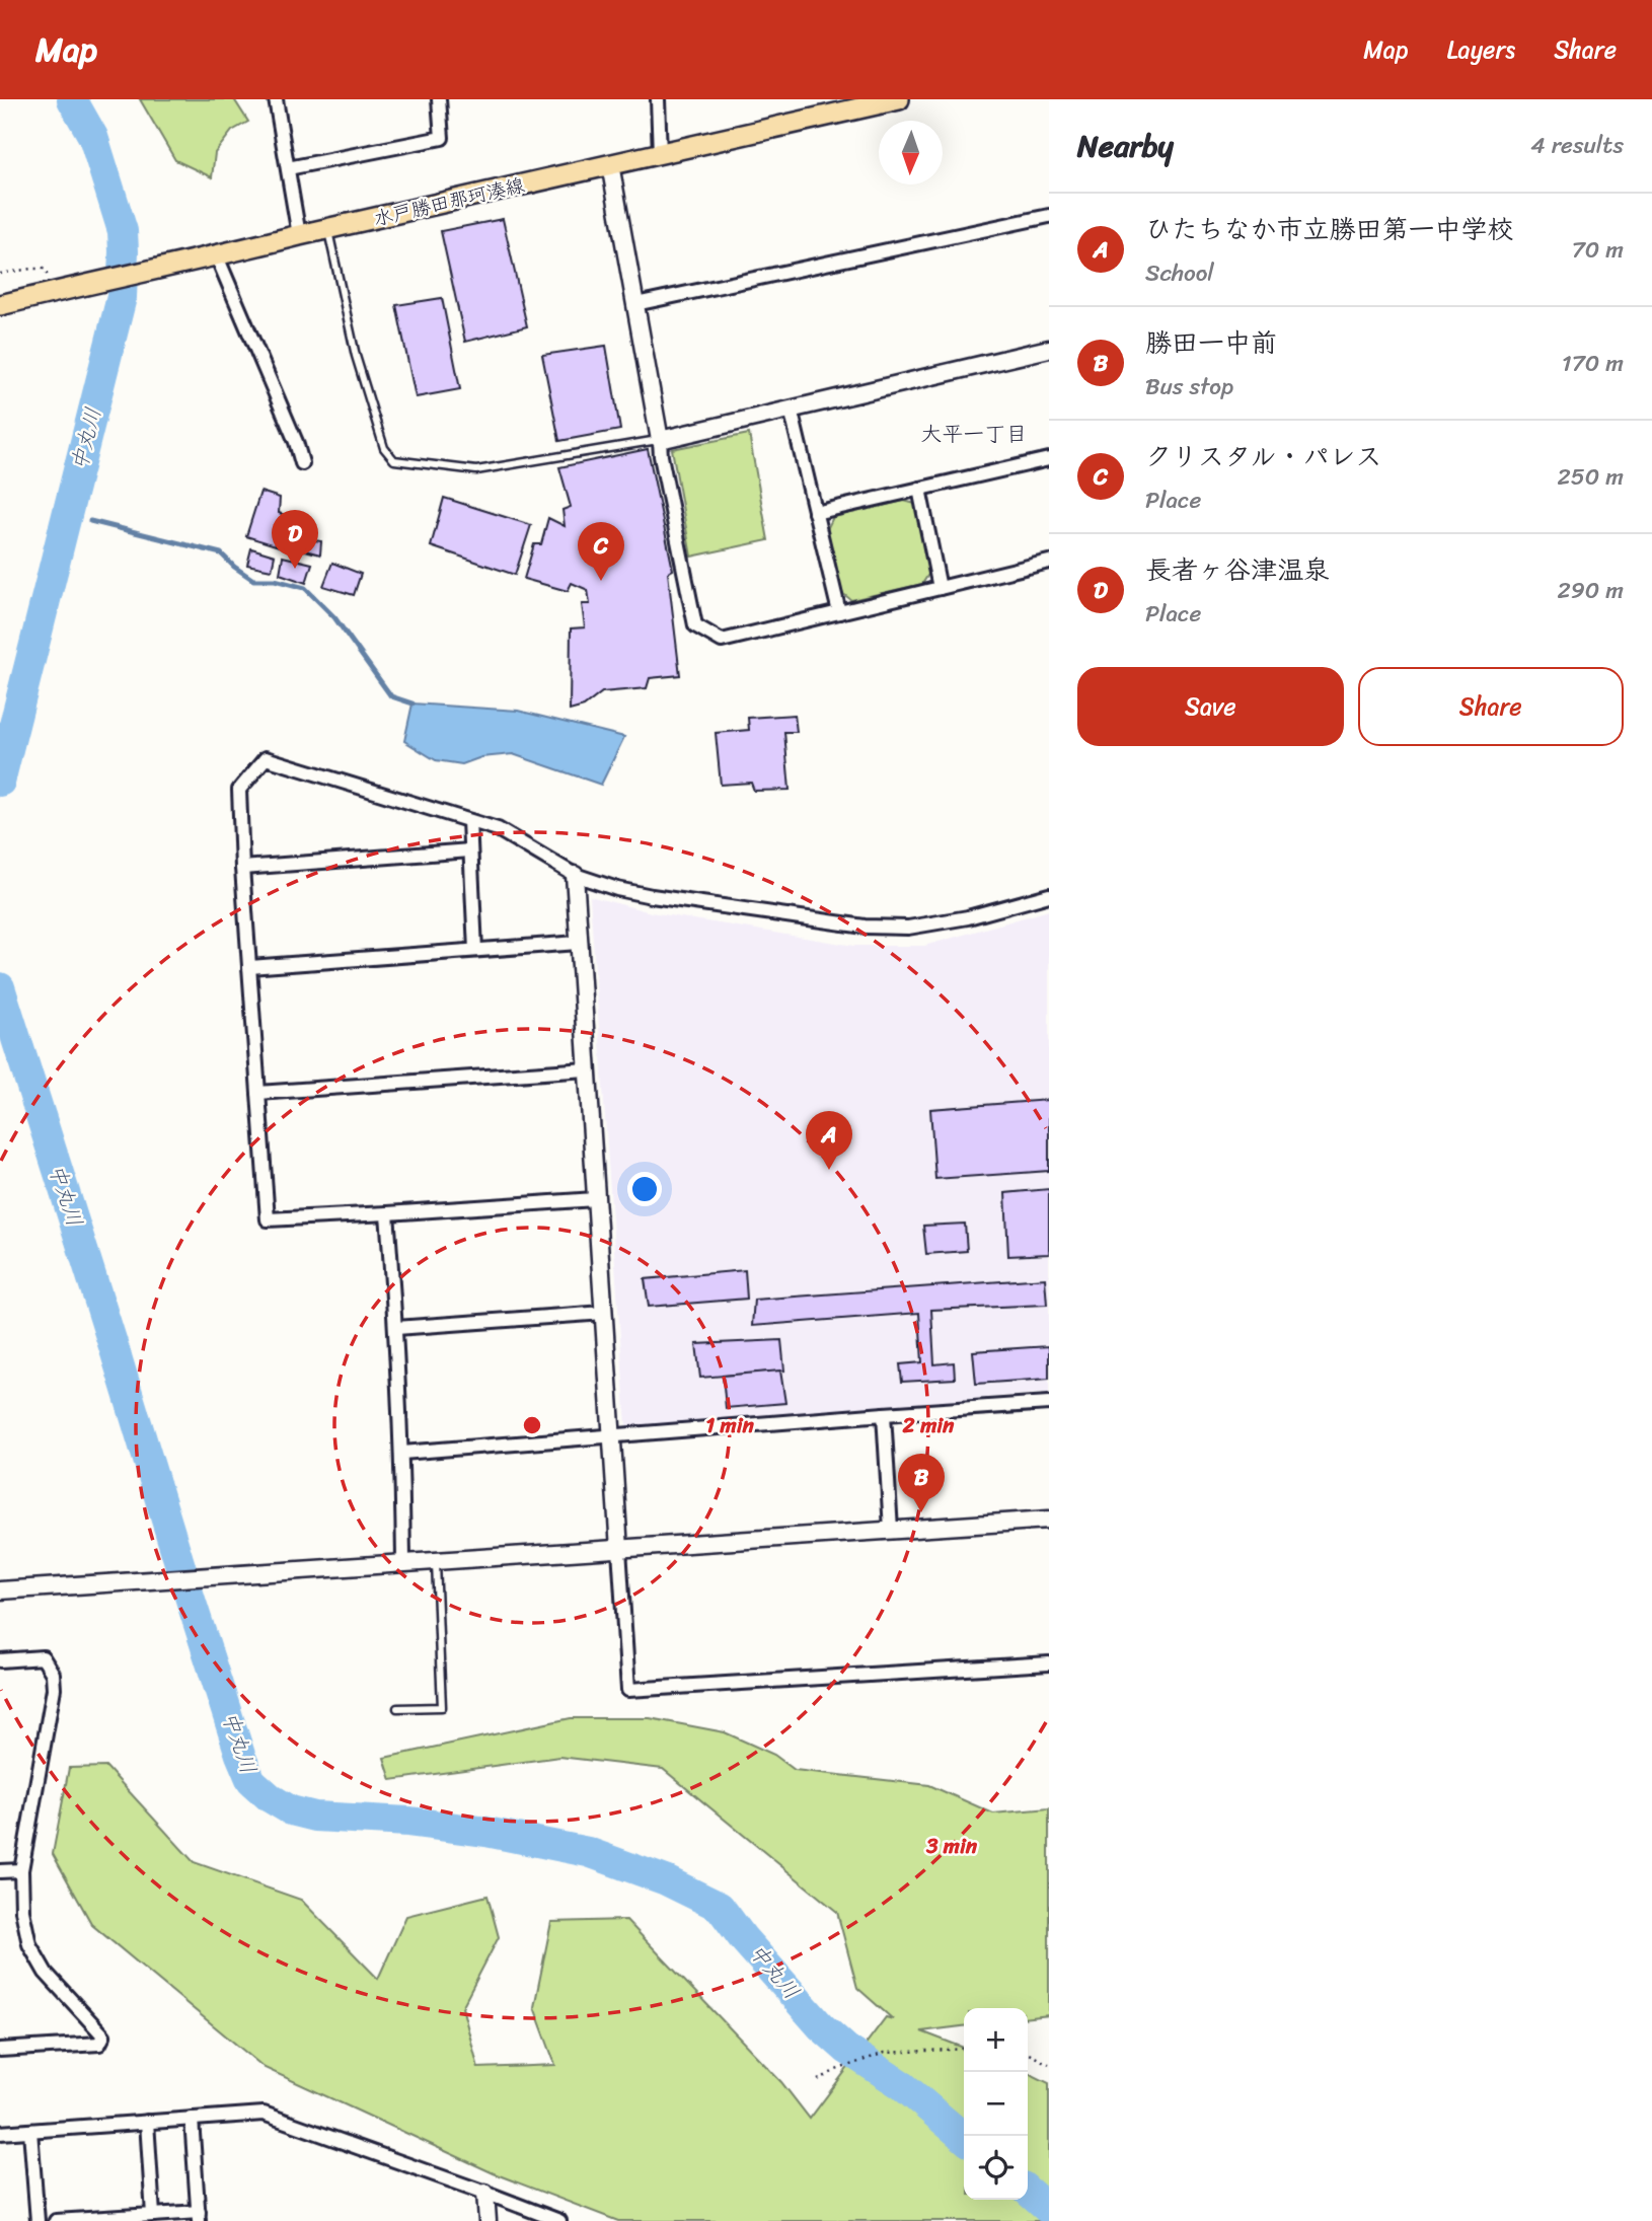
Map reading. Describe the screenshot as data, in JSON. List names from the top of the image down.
{
  "streets": {
    "main road": ["水戸勝田那珂湊線"]
  },
  "districts": ["大平一丁目"],
  "water": ["中丸川"],
  "north": "bottom",
  "page": {
    "header": "Map",
    "nav": ["Map", "Layers", "Share"],
    "heading": ["Nearby", "4 results"],
    "list": [
      {
        "mark": "A",
        "name": "ひたちなか市立勝田第一中学校",
        "note": "School",
        "value": "70 m"
      },
      {
        "mark": "B",
        "name": "勝田一中前",
        "note": "Bus stop",
        "value": "170 m"
      },
      {
        "mark": "C",
        "name": "クリスタル・パレス",
        "note": "Place",
        "value": "250 m"
      },
      {
        "mark": "D",
        "name": "長者ヶ谷津温泉",
        "note": "Place",
        "value": "290 m"
      }
    ],
    "pins": [
      "D",
      "C",
      "A",
      "B"
    ],
    "buttons": ["Save", "Share"],
    "map_buttons": ["+", "−"]
  },
  "rings": ["1 min", "2 min", "3 min"]
}
